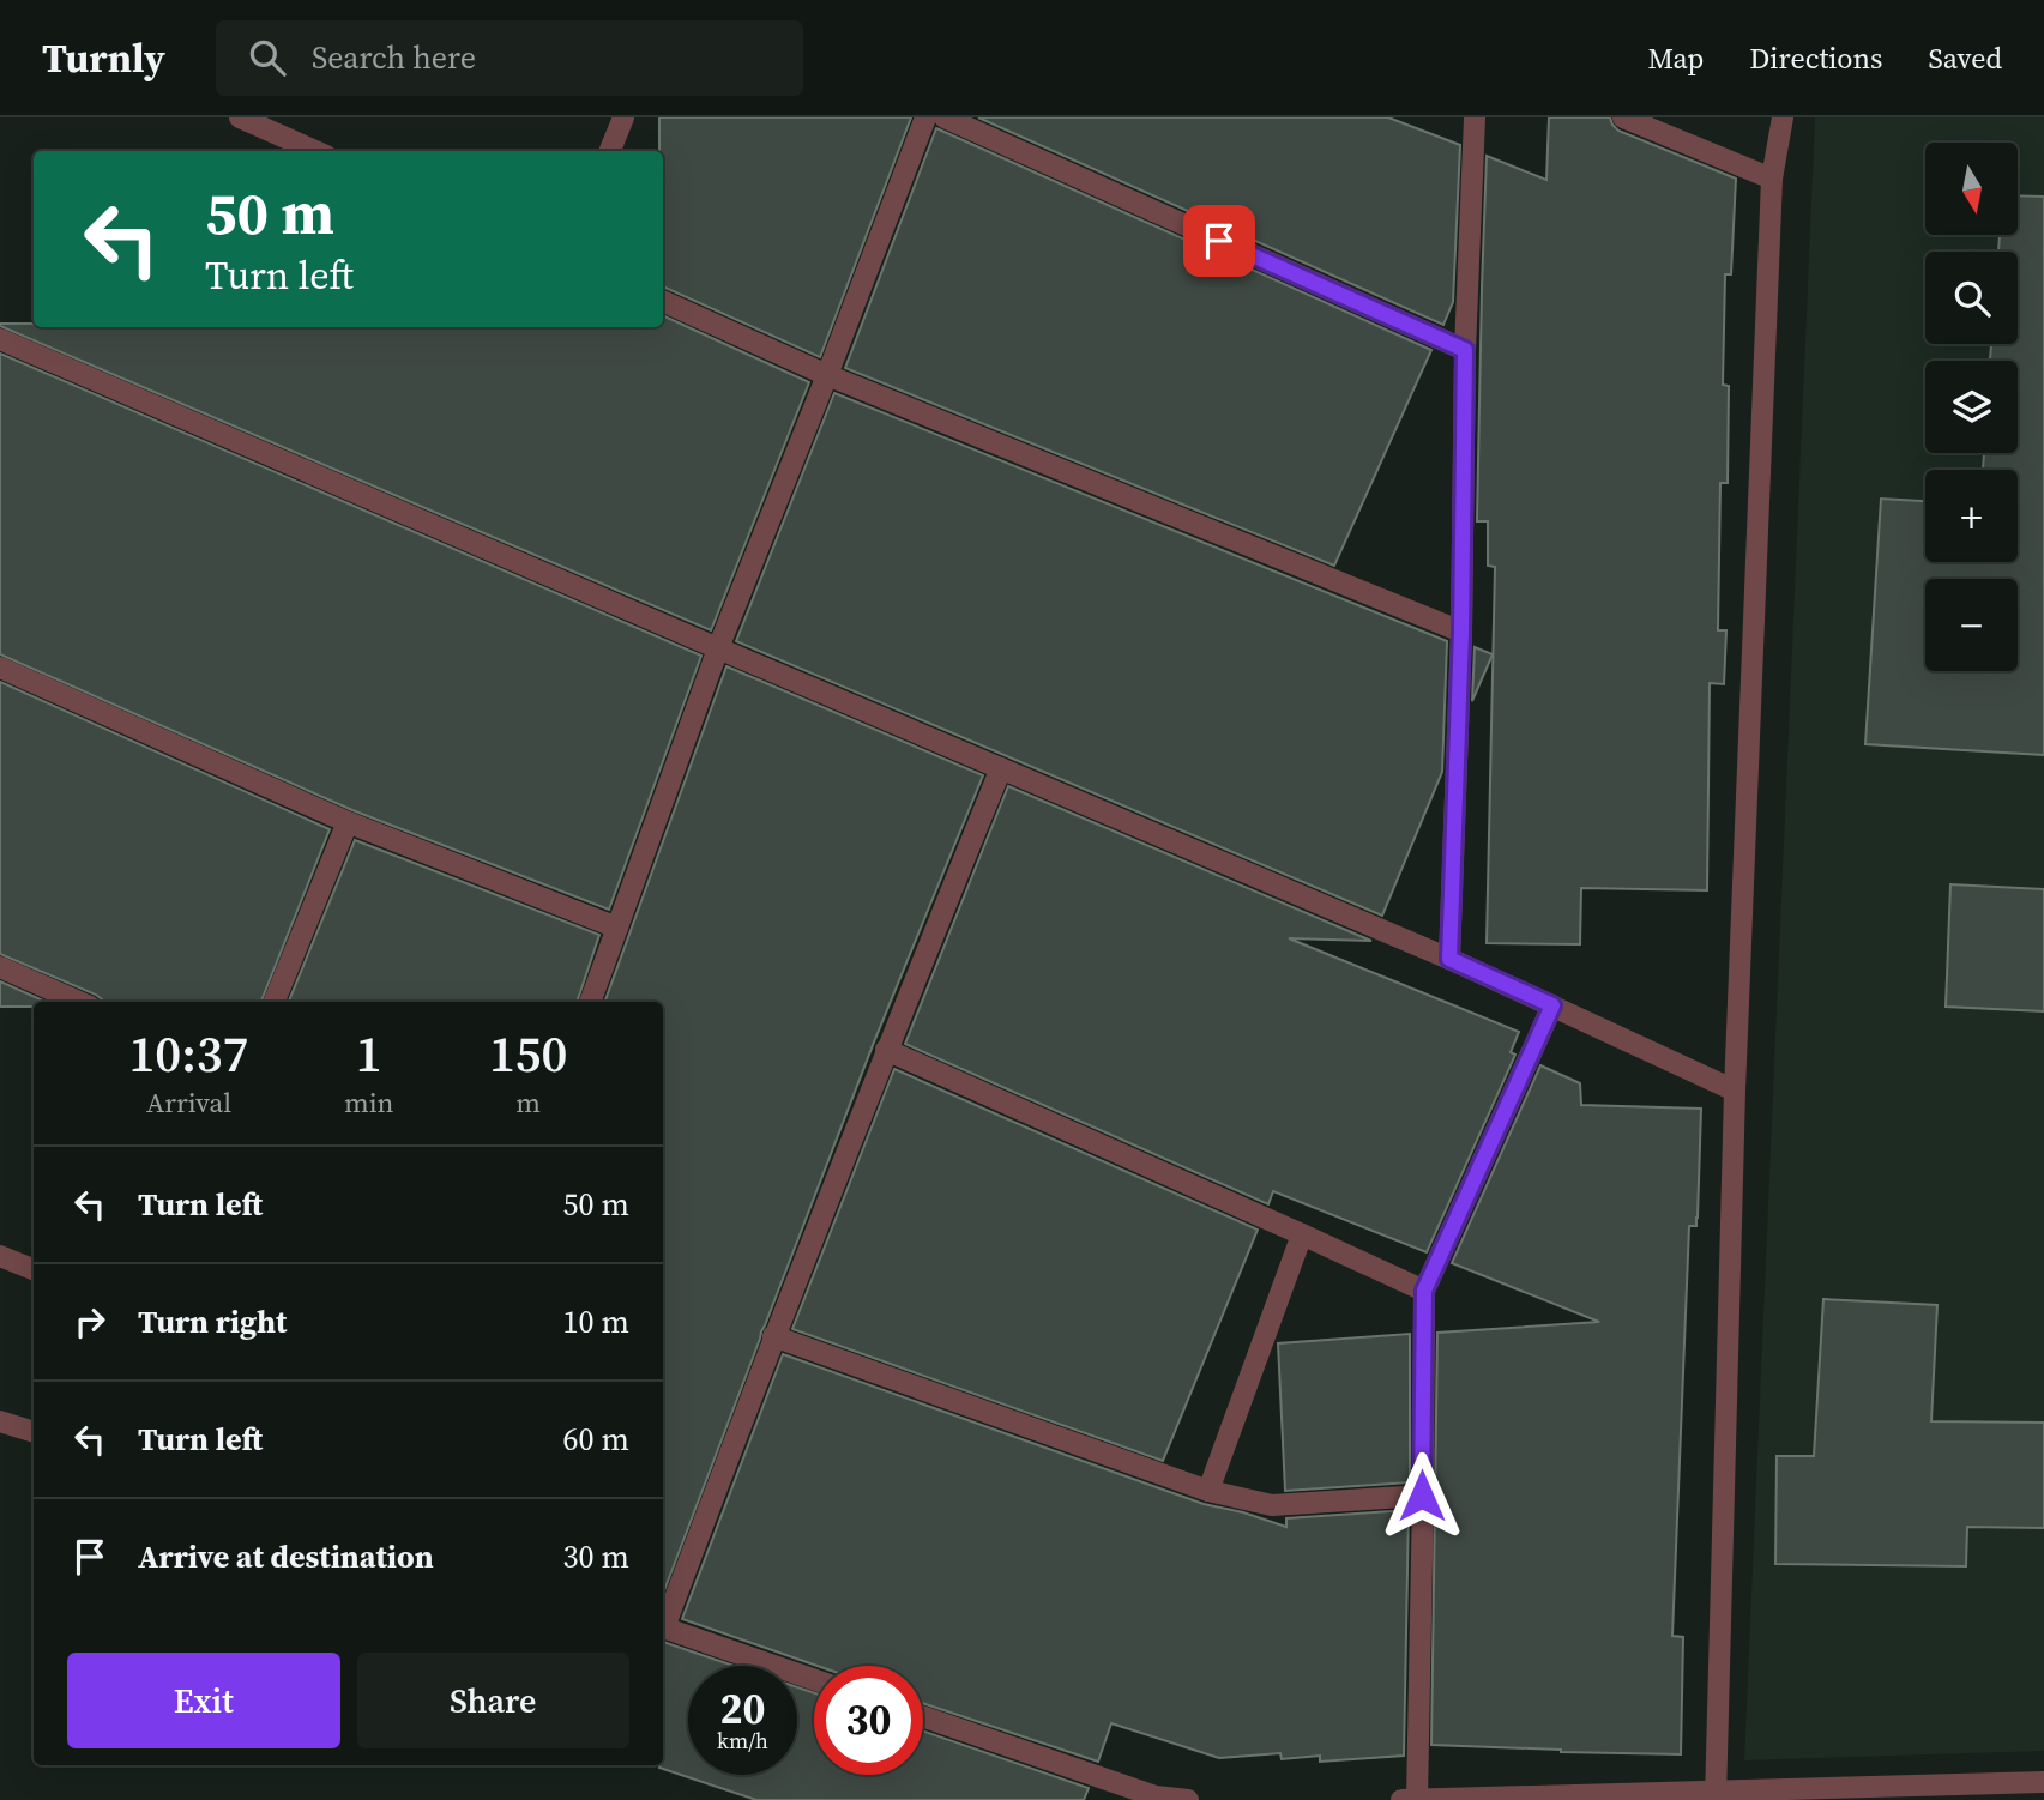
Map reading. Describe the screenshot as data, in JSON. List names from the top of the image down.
{
  "north": "bottom",
  "page": {
    "header": "Turnly",
    "search": "Search here",
    "nav": ["Map", "Directions", "Saved"],
    "map_buttons": ["+", "−"],
    "turn": ["50 m", "Turn left"],
    "eta": [
      "10:37",
      "Arrival",
      "1",
      "min",
      "150",
      "m"
    ],
    "list": [
      {
        "name": "Turn left",
        "value": "50 m"
      },
      {
        "name": "Turn right",
        "value": "10 m"
      },
      {
        "name": "Turn left",
        "value": "60 m"
      },
      {
        "name": "Arrive at destination",
        "value": "30 m"
      }
    ],
    "buttons": ["Exit", "Share"],
    "speed": "20 km/h",
    "limit": "30"
  }
}
